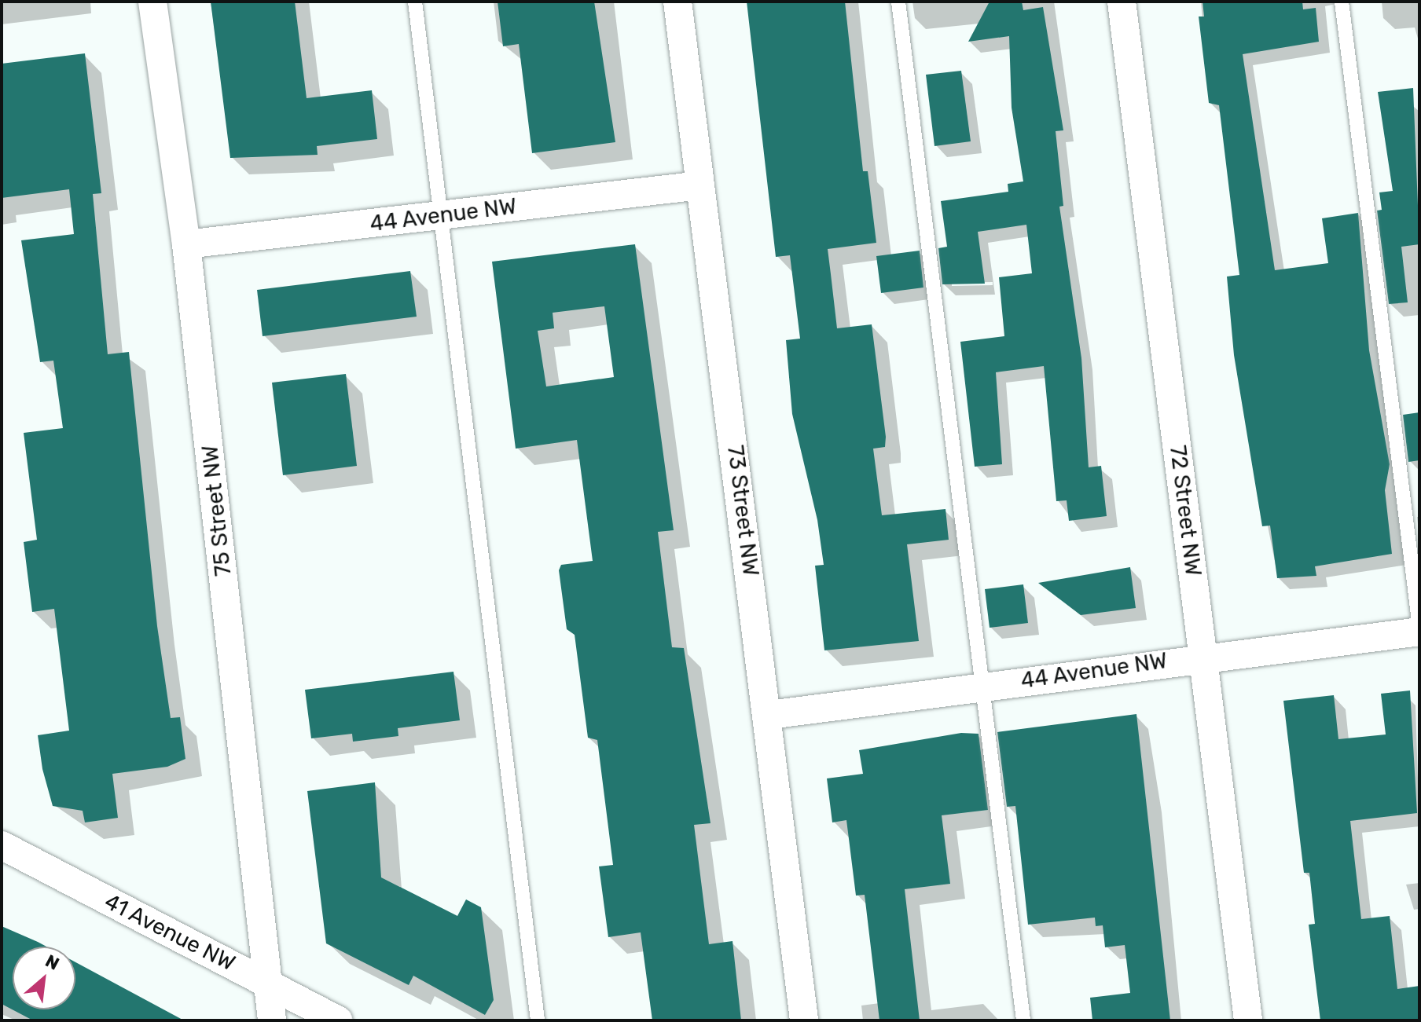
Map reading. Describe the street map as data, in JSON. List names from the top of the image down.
{
  "streets": {
    "street": [
      "44 Avenue NW",
      "75 Street NW",
      "73 Street NW",
      "72 Street NW",
      "41 Avenue NW"
    ]
  },
  "crossings": [
    ["44 Avenue NW", "75 Street NW"],
    ["44 Avenue NW", "73 Street NW"],
    ["44 Avenue NW", "72 Street NW"],
    ["75 Street NW", "41 Avenue NW"]
  ],
  "north": "top right"
}
